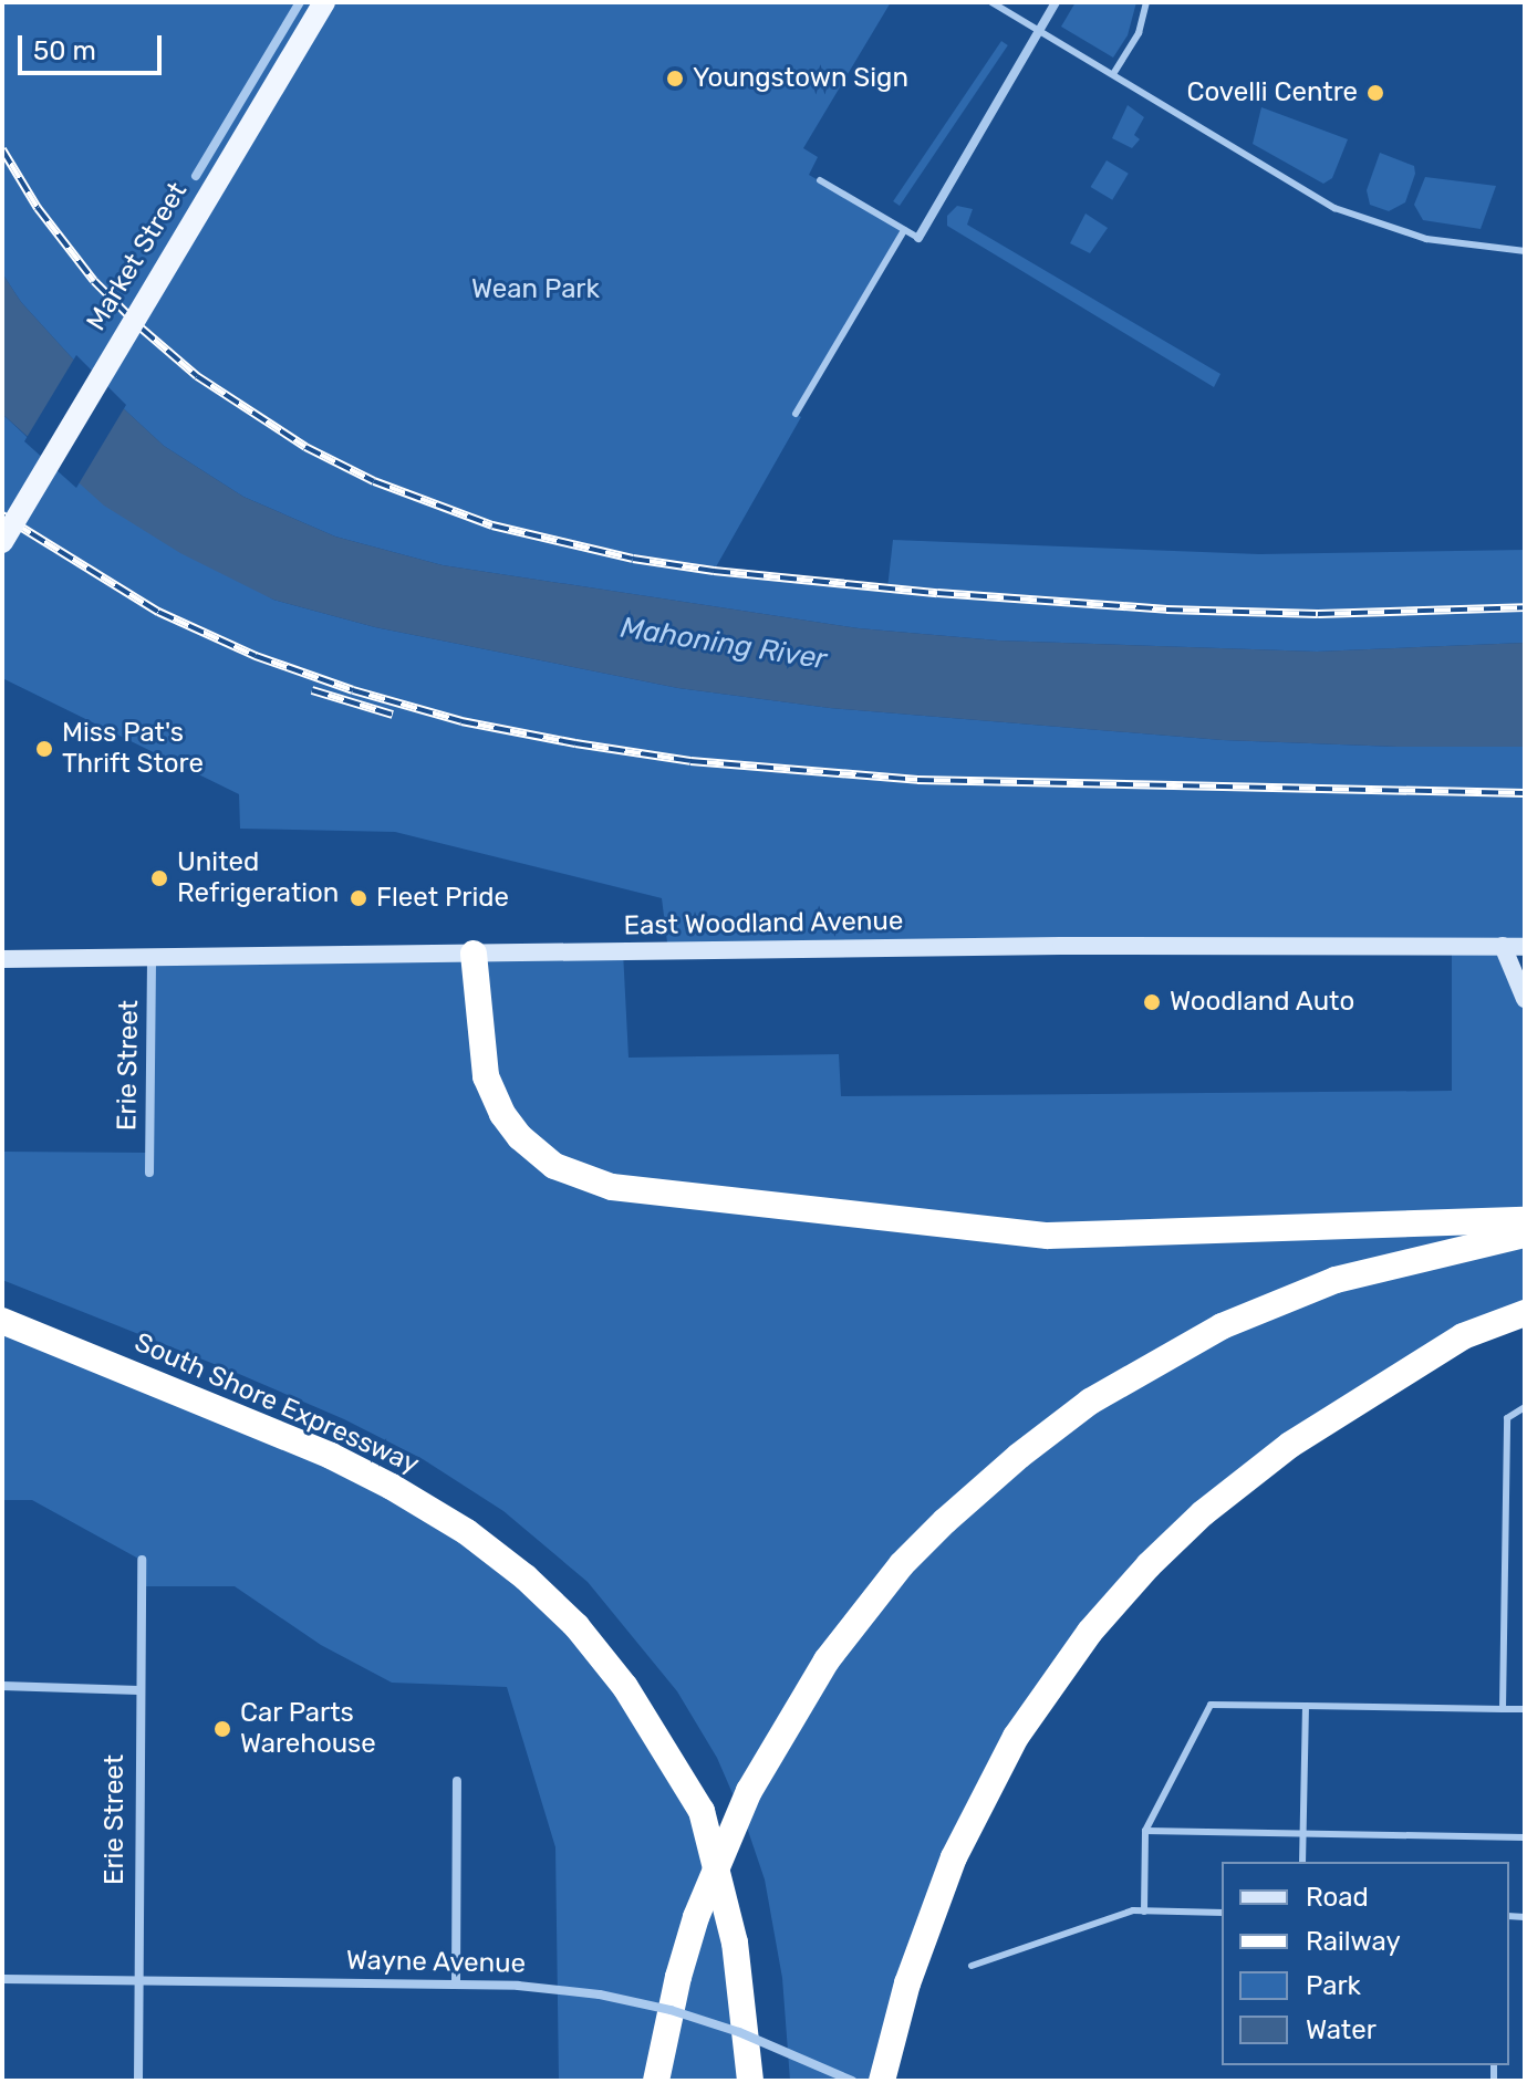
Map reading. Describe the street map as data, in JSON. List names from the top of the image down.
{
  "streets": {
    "highway": ["South Shore Expressway"],
    "main road": ["Market Street", "East Woodland Avenue"],
    "street": ["Erie Street", "Wayne Avenue"]
  },
  "crossings": [
    ["East Woodland Avenue", "Erie Street"],
    ["Erie Street", "Wayne Avenue"]
  ],
  "water": ["Mahoning River"],
  "parks": ["Wean Park"],
  "places": [
    "Youngstown Sign",
    "Covelli Centre",
    "Miss Pat's Thrift Store",
    "United Refrigeration",
    "Fleet Pride",
    "Woodland Auto",
    "Car Parts Warehouse"
  ],
  "legend": [
    "Road",
    "Railway",
    "Park",
    "Water"
  ],
  "scale_bar": "50 m"
}
